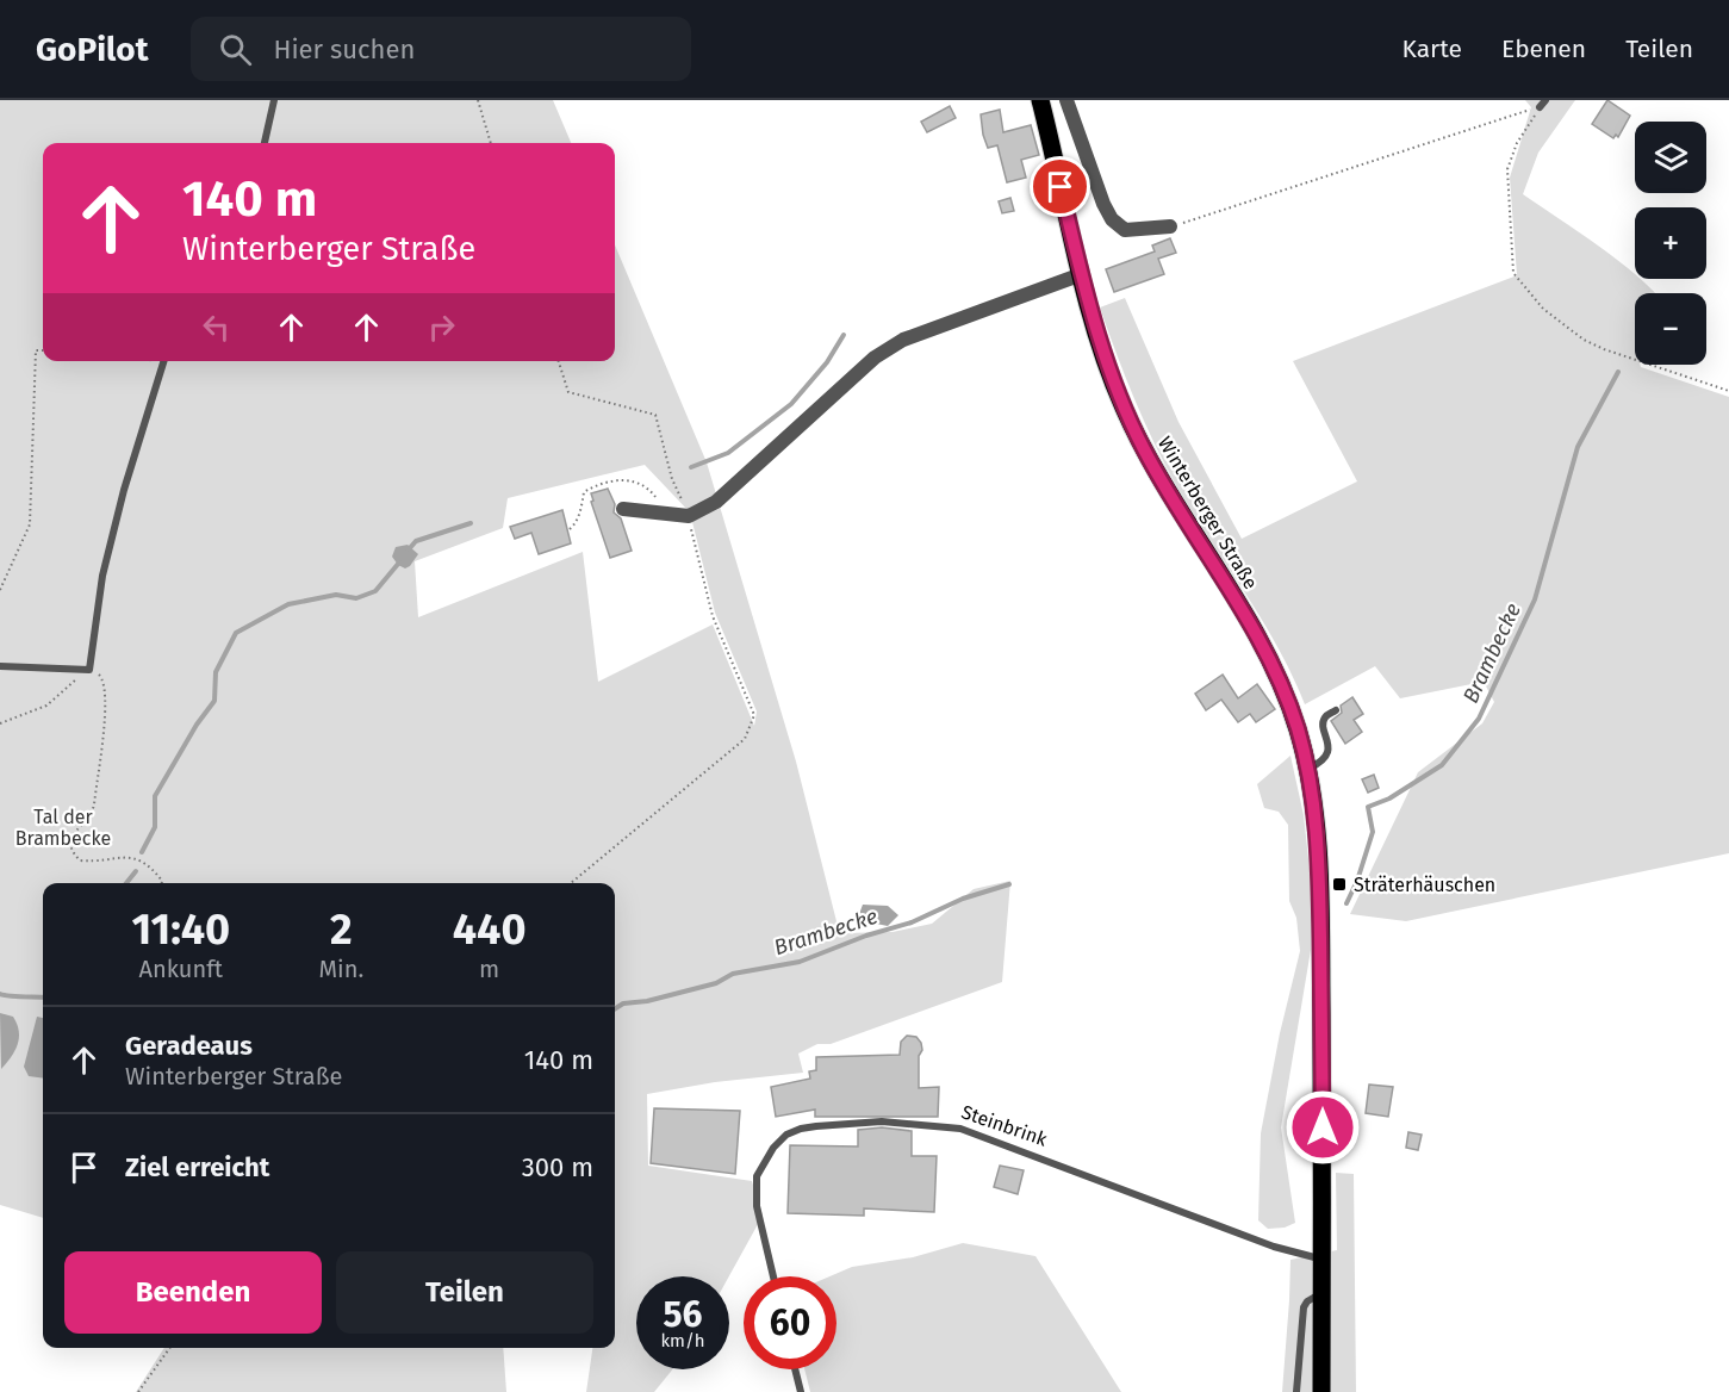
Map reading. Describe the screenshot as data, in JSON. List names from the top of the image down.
{
  "streets": {
    "main road": ["Winterberger Straße"],
    "lane": ["Steinbrink"]
  },
  "crossings": [
    ["Winterberger Straße", "Steinbrink"]
  ],
  "water": ["Brambecke"],
  "parks": ["Tal der Brambecke"],
  "places": {
    "transit": ["Sträterhäuschen"]
  },
  "page": {
    "header": "GoPilot",
    "search": "Hier suchen",
    "nav": ["Karte", "Ebenen", "Teilen"],
    "map_buttons": ["+", "−"],
    "turn": ["140 m", "Winterberger Straße"],
    "eta": [
      "11:40",
      "Ankunft",
      "2",
      "Min.",
      "440",
      "m"
    ],
    "list": [
      {
        "name": "Geradeaus",
        "note": "Winterberger Straße",
        "value": "140 m"
      },
      {
        "name": "Ziel erreicht",
        "value": "300 m"
      }
    ],
    "buttons": ["Beenden", "Teilen"],
    "speed": "56 km/h",
    "limit": "60"
  }
}
